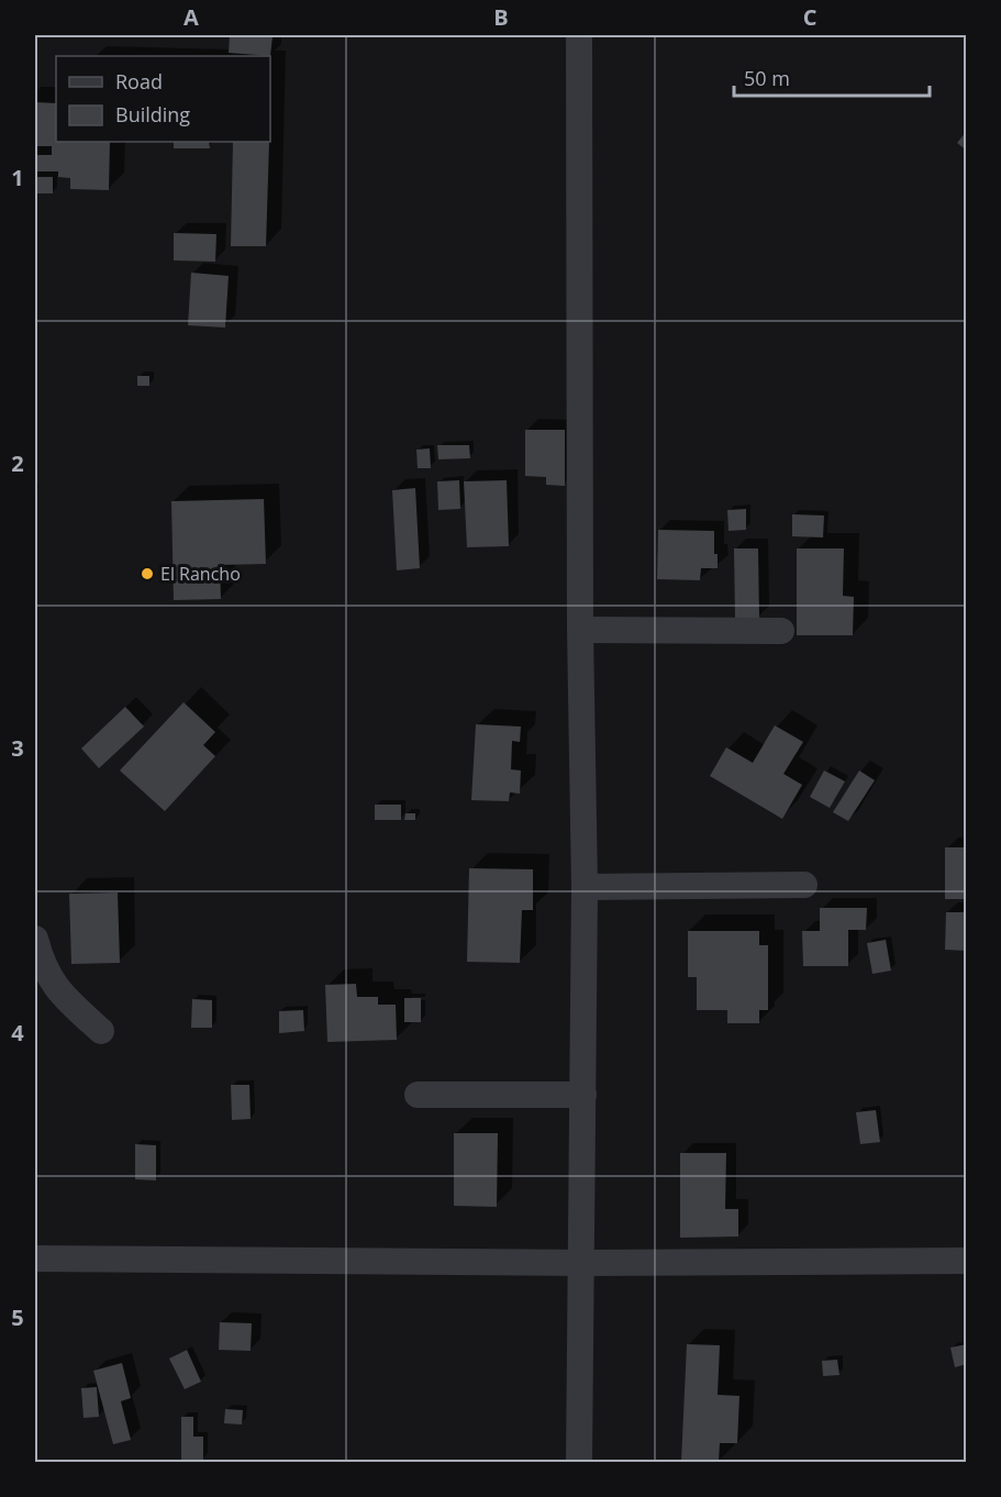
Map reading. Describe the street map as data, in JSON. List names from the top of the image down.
{
  "places": ["El Rancho"],
  "legend": ["Road", "Building"],
  "scale_bar": "50 m",
  "grid": {
    "columns": ["A", "B", "C"],
    "rows": [
      "1",
      "2",
      "3",
      "4",
      "5"
    ]
  }
}
